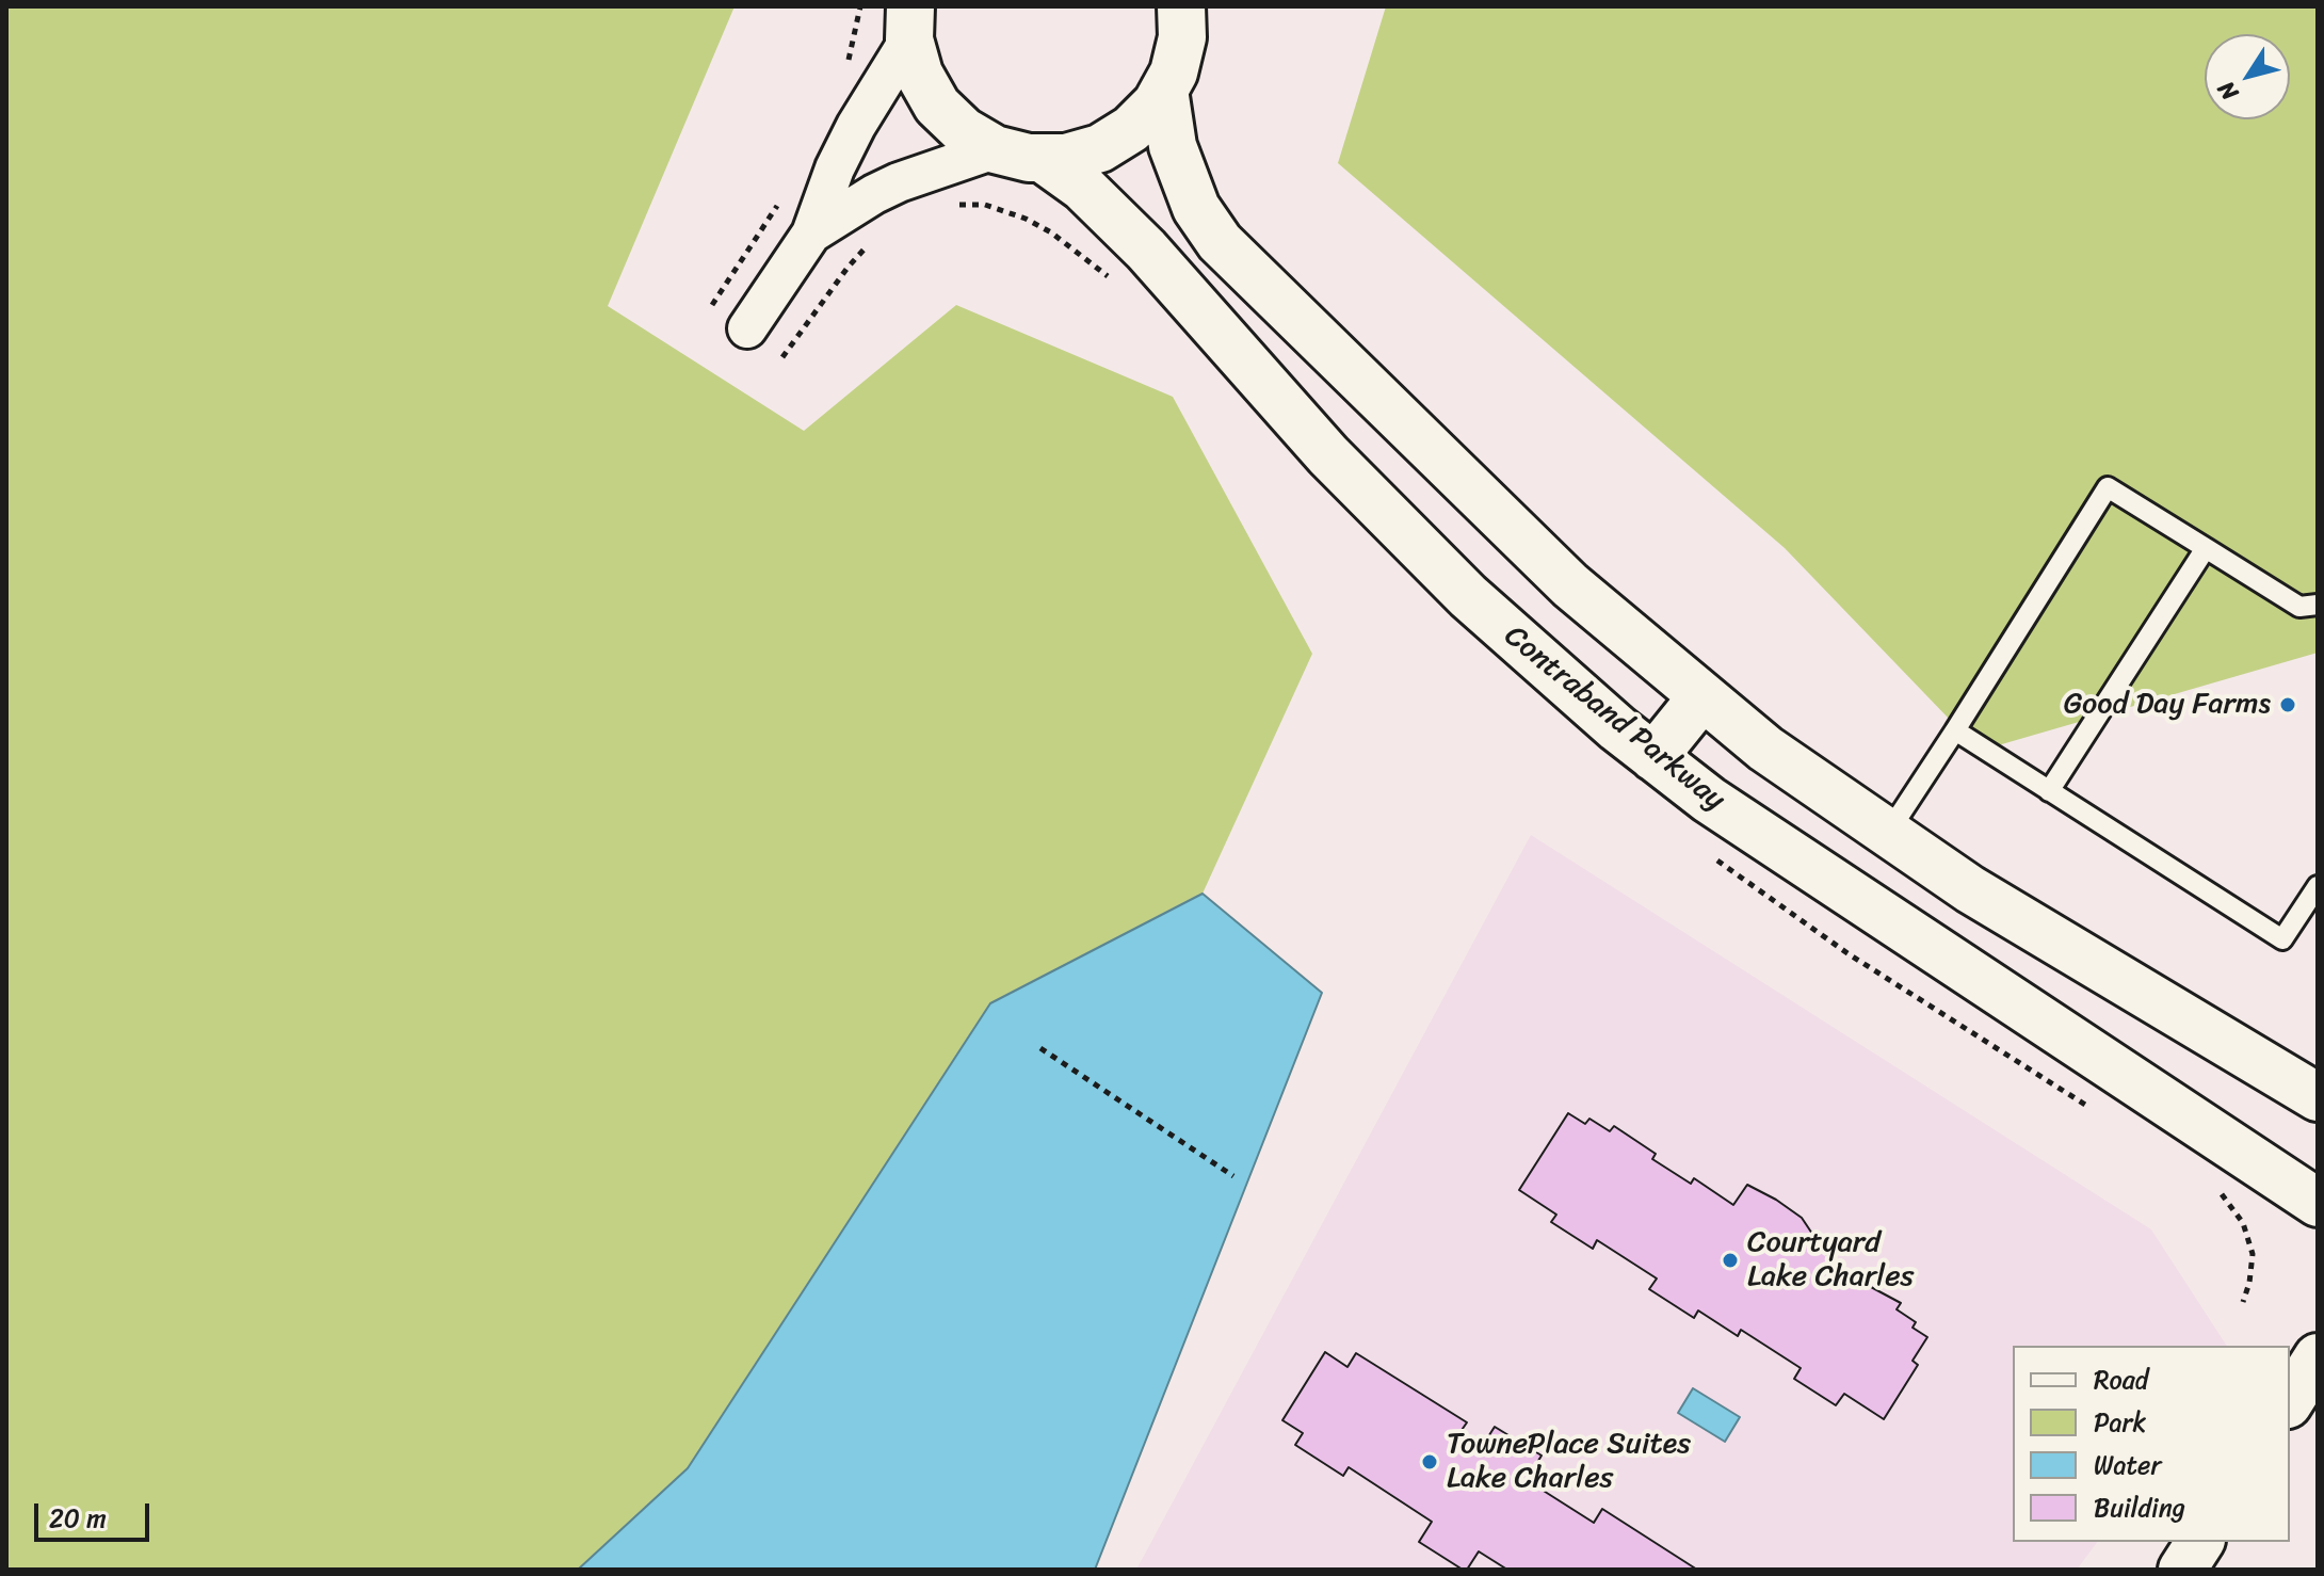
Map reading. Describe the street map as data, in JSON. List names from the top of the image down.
{
  "streets": {
    "street": ["Contraband Parkway"]
  },
  "places": ["Good Day Farms", "Courtyard Lake Charles", "TownePlace Suites Lake Charles"],
  "legend": [
    "Road",
    "Park",
    "Water",
    "Building"
  ],
  "scale_bar": "20 m",
  "north": "bottom left"
}
